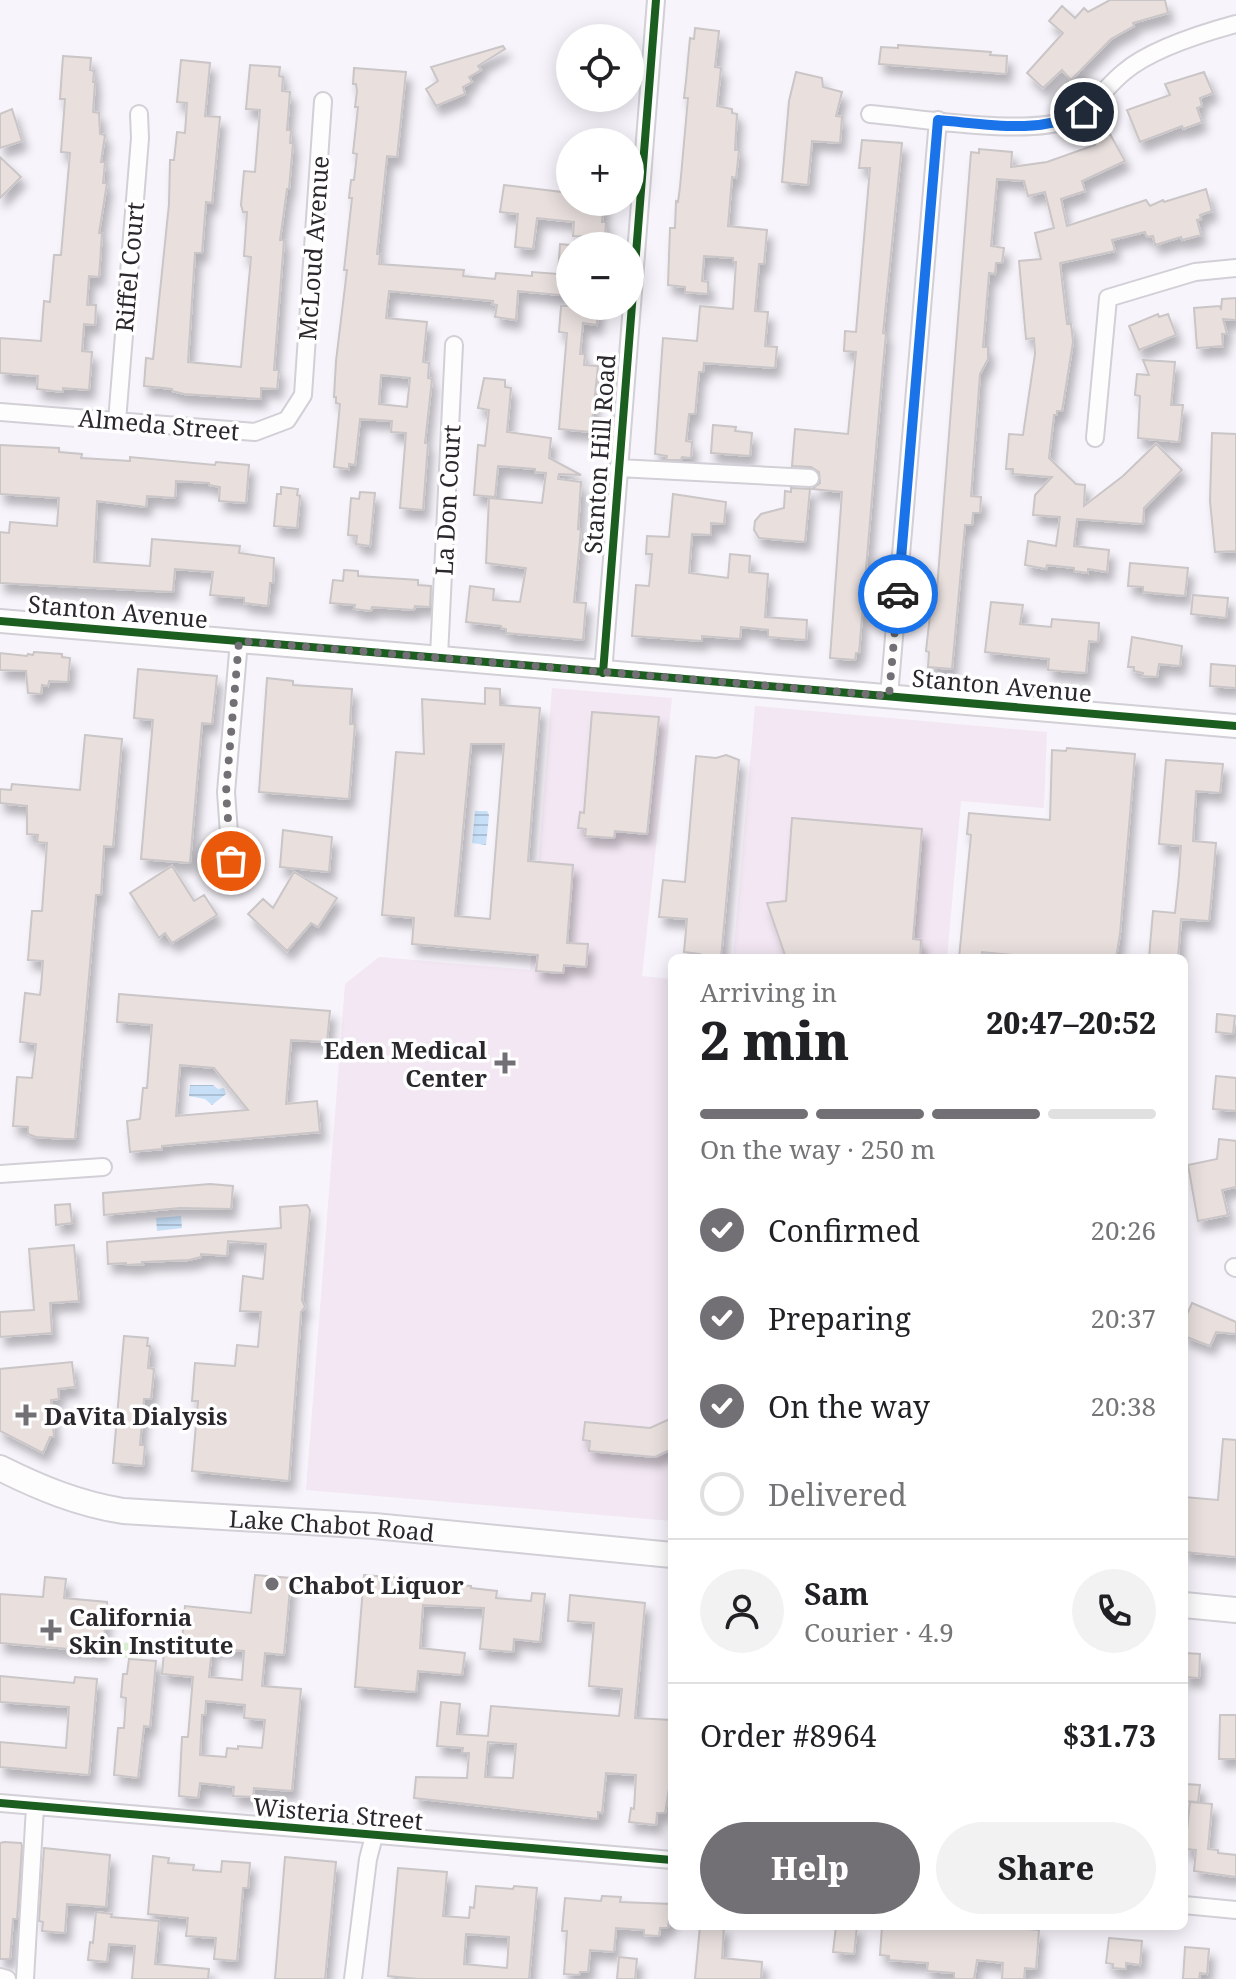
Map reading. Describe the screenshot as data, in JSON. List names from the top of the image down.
{
  "streets": {
    "main road": ["Lake Chabot Road"],
    "street": [
      "McLoud Avenue",
      "Riffel Court",
      "Almeda Street",
      "Stanton Hill Road",
      "La Don Court",
      "Stanton Avenue",
      "Wisteria Street"
    ]
  },
  "crossings": [
    ["McLoud Avenue", "Almeda Street"],
    ["Riffel Court", "Almeda Street"],
    ["Stanton Hill Road", "Stanton Avenue"],
    ["La Don Court", "Stanton Avenue"]
  ],
  "places": {
    "health": ["Eden Medical Center", "DaVita Dialysis", "California Skin Institute"],
    "other": ["Chabot Liquor"]
  },
  "page": {
    "map_buttons": ["+", "−"],
    "heading": ["2 min", "Arriving in", "20:47–20:52"],
    "panel": [
      "Sam",
      "Courier · 4.9",
      "Order #8964",
      "$31.73"
    ],
    "bar": "On the way · 250 m",
    "list": [
      ["Confirmed", "20:26"],
      ["Preparing", "20:37"],
      ["On the way", "20:38"],
      "Delivered"
    ],
    "buttons": ["Help", "Share"]
  }
}
